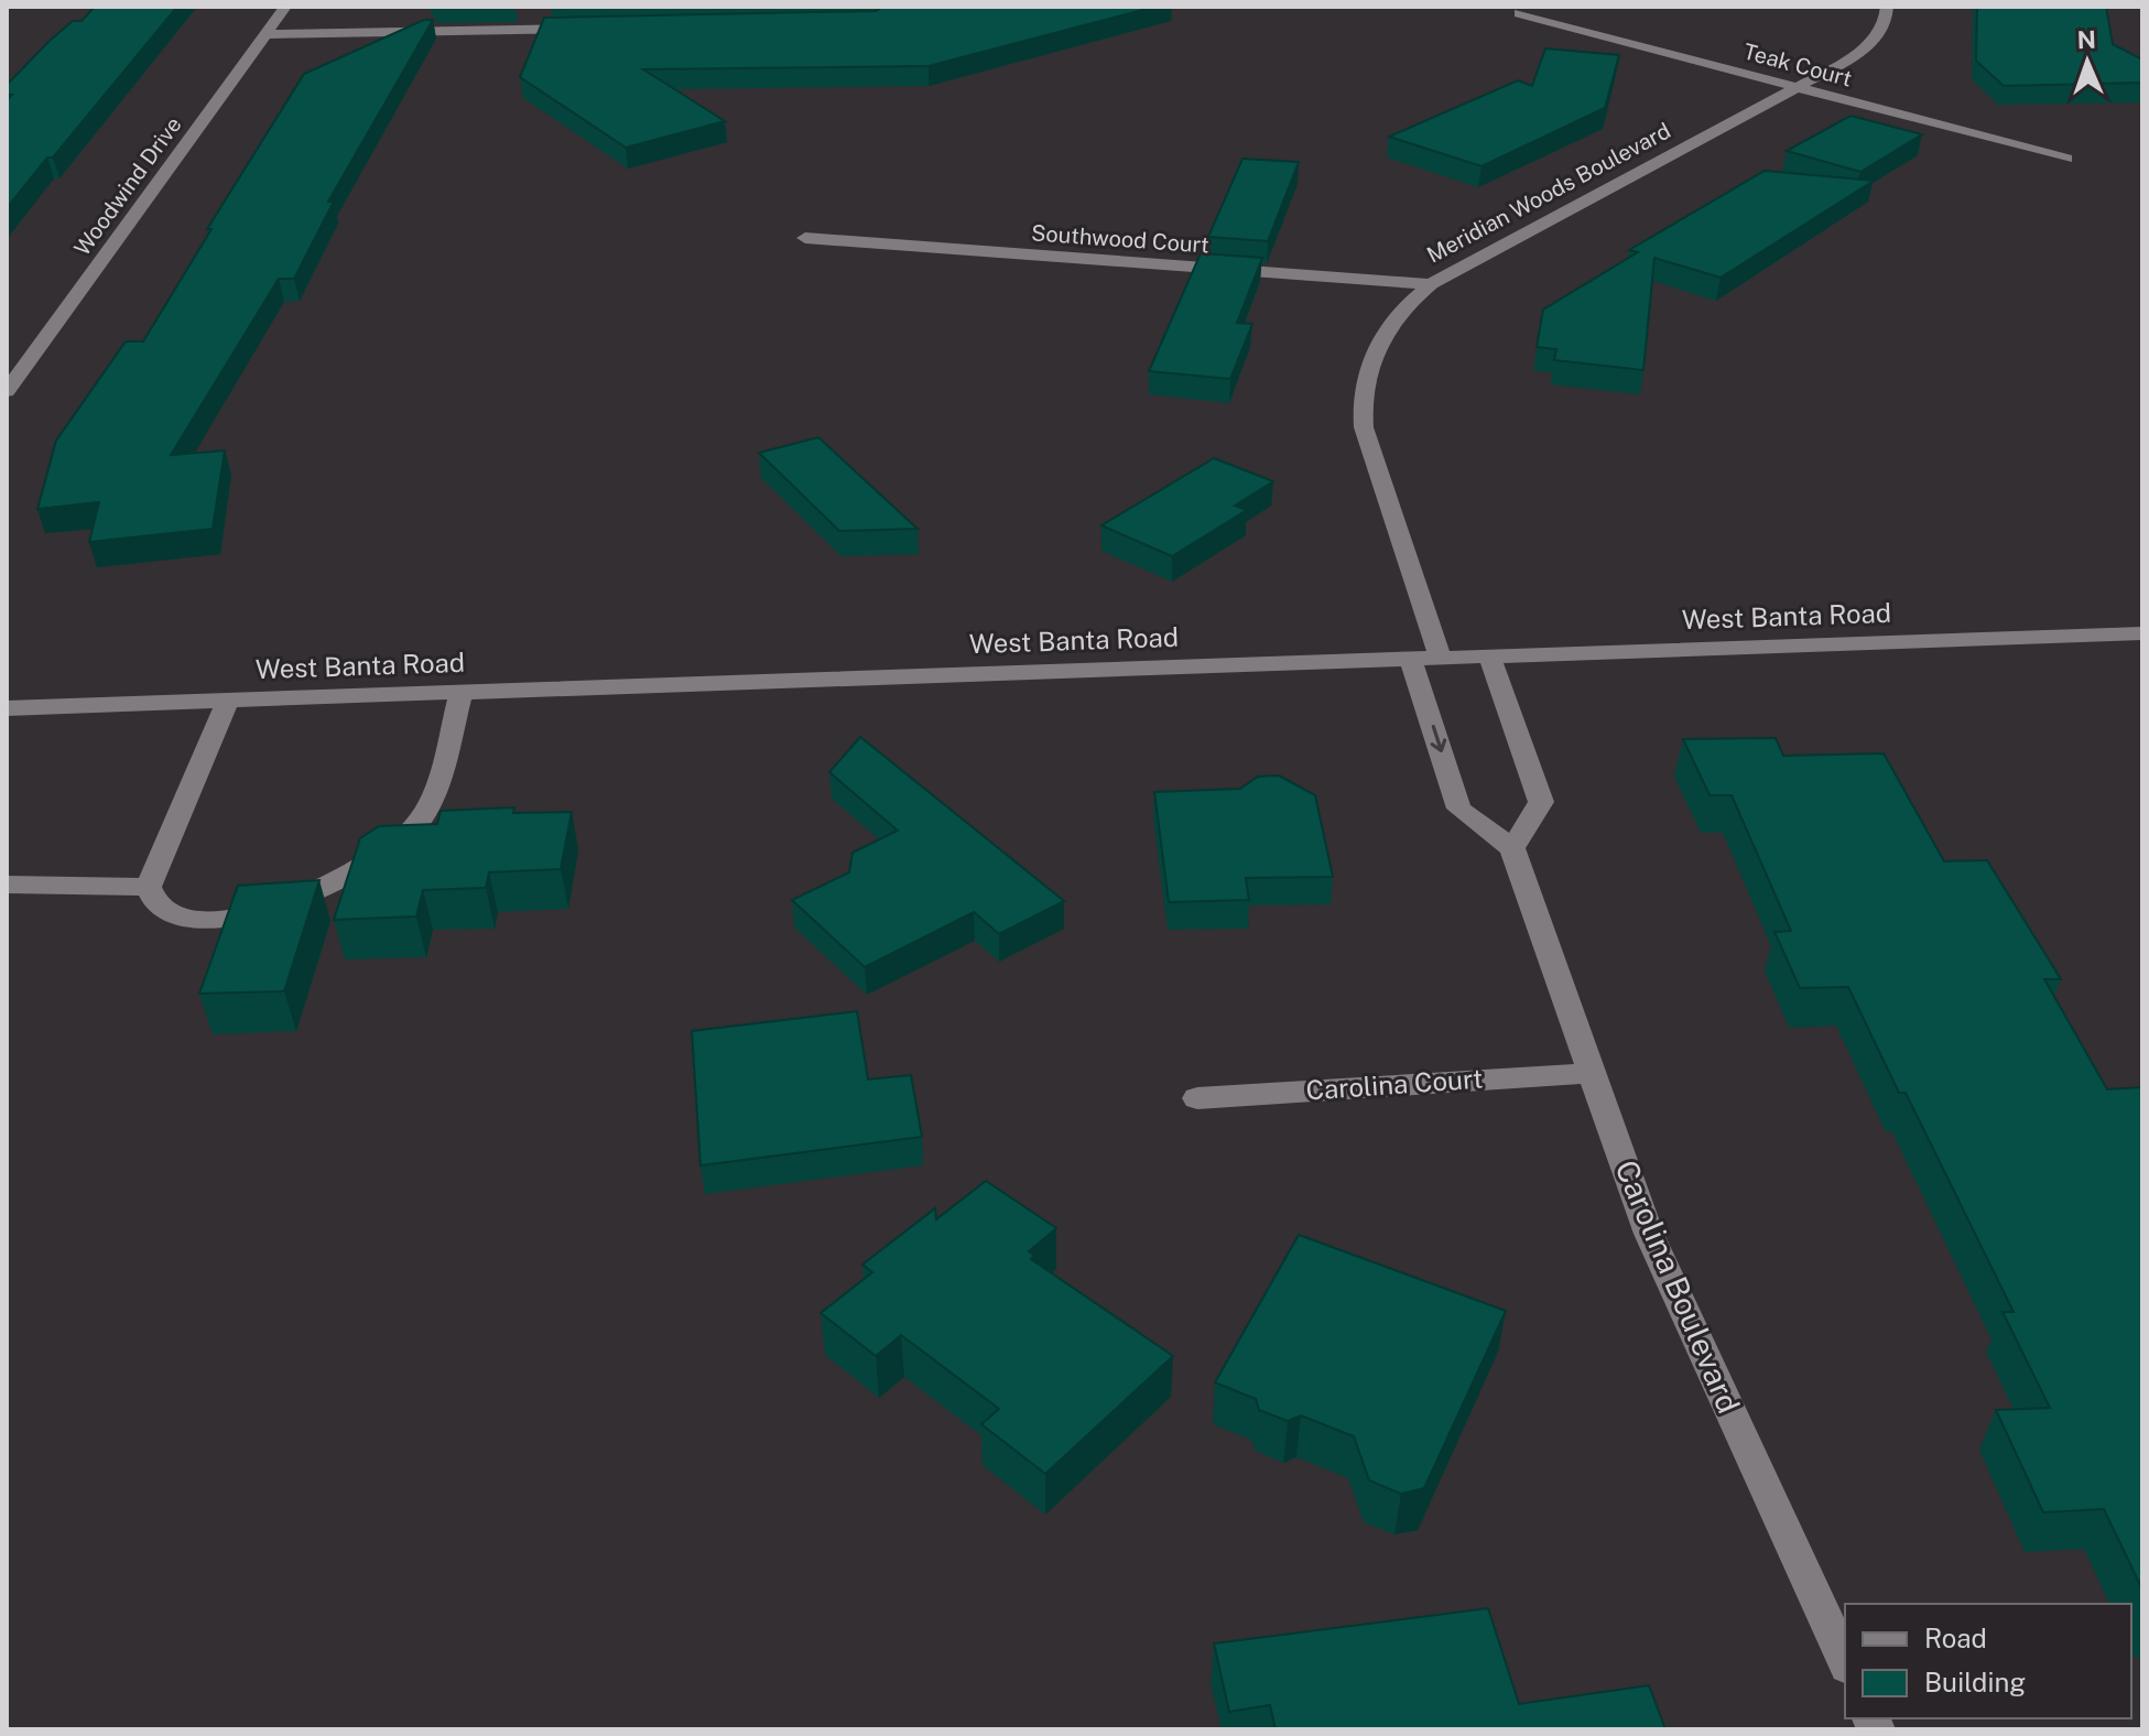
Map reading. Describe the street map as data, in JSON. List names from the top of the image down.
{
  "streets": {
    "street": [
      "Teak Court",
      "Woodwind Drive",
      "Meridian Woods Boulevard",
      "Southwood Court",
      "West Banta Road",
      "Carolina Court",
      "Carolina Boulevard"
    ]
  },
  "crossings": [
    ["Teak Court", "Meridian Woods Boulevard"],
    ["Meridian Woods Boulevard", "Southwood Court"],
    ["Meridian Woods Boulevard", "West Banta Road"],
    ["Carolina Court", "Carolina Boulevard"]
  ],
  "legend": ["Road", "Building"],
  "north": "top"
}
